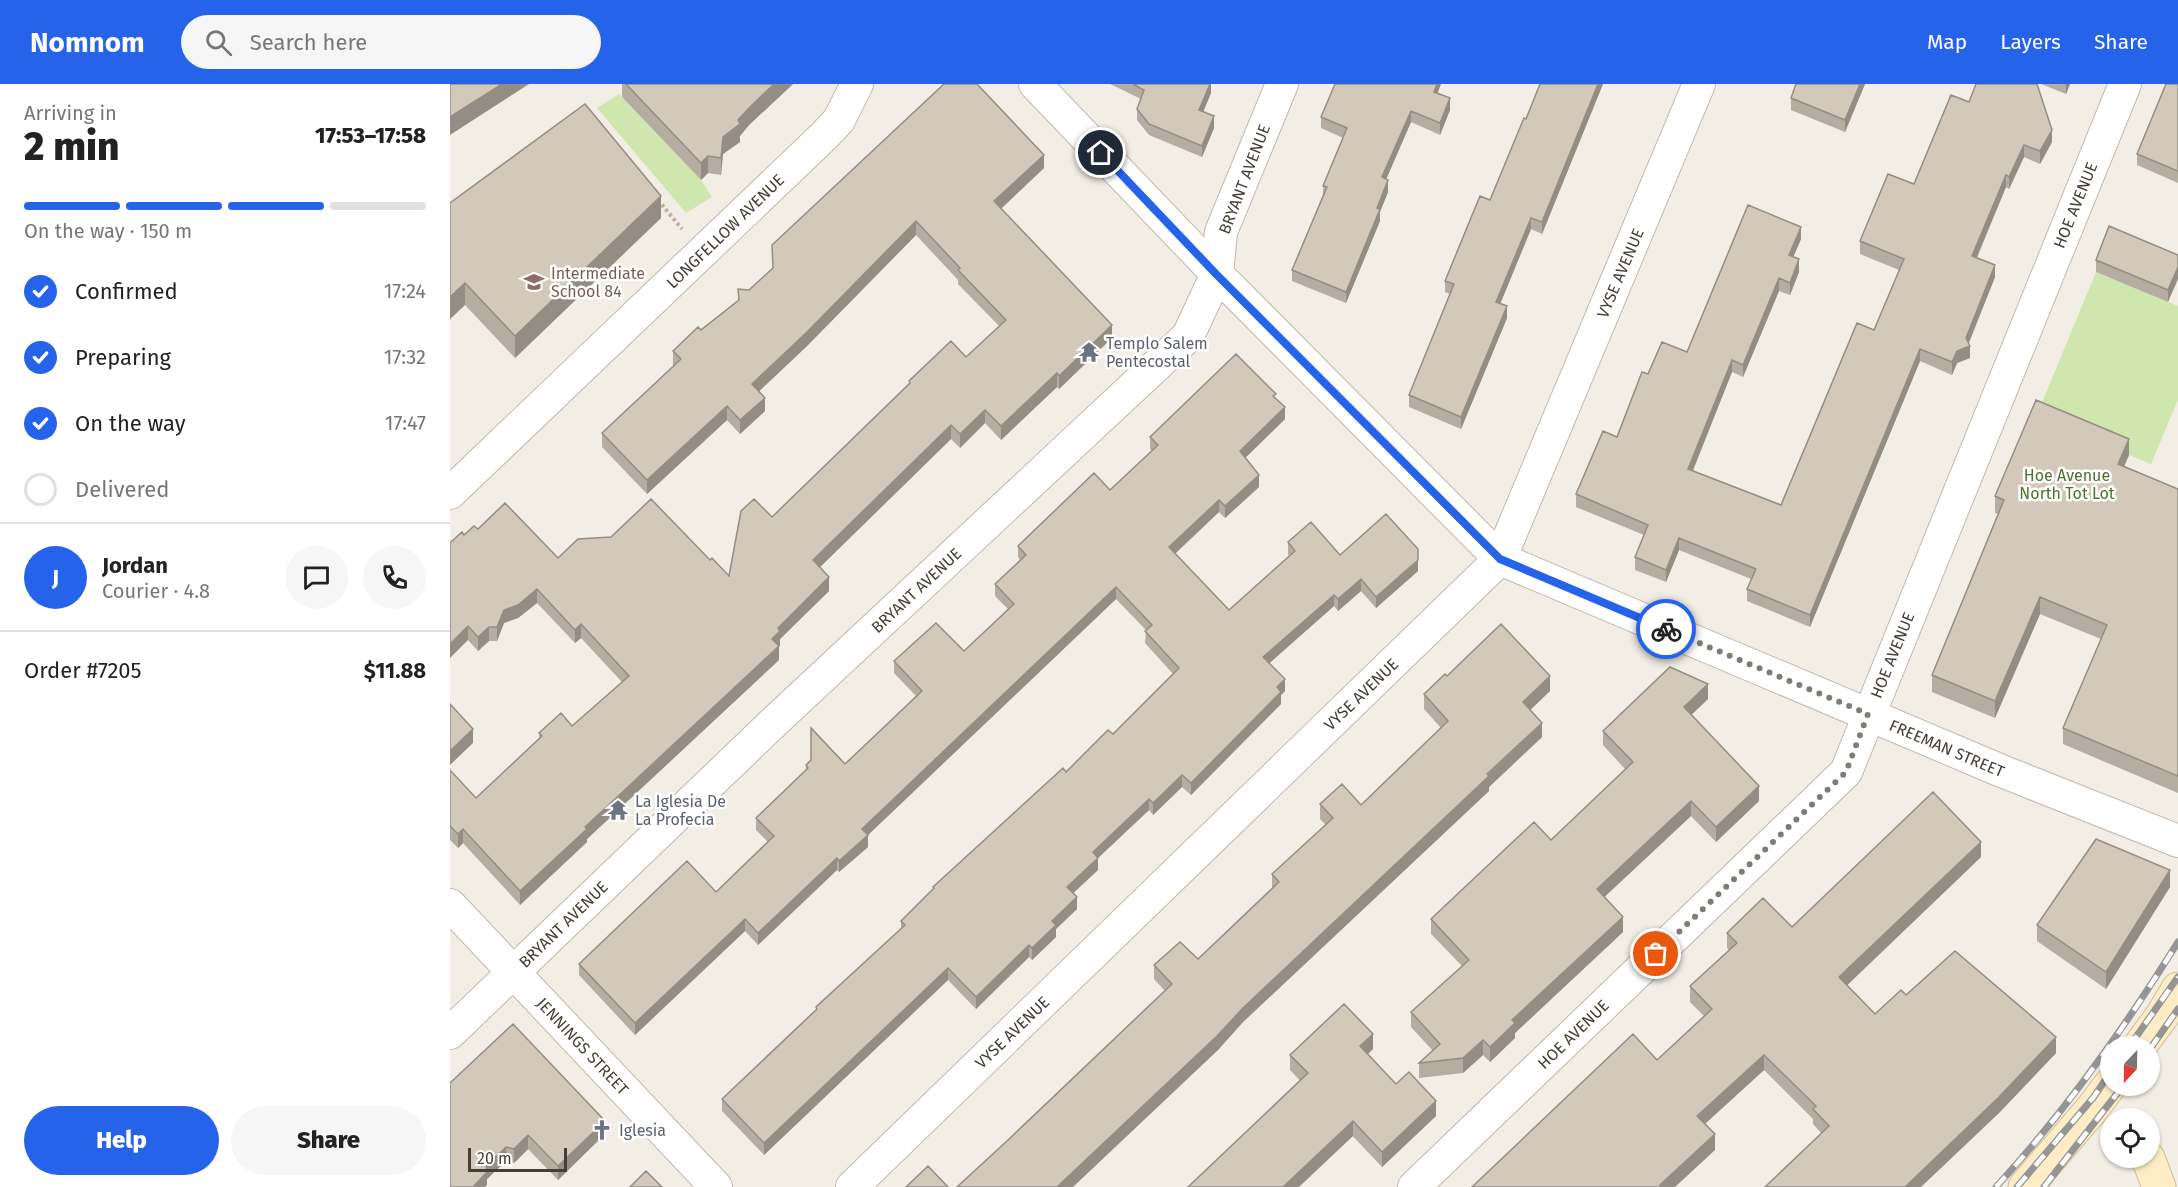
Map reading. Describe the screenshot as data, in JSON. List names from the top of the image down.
{
  "streets": {
    "street": [
      "BRYANT AVENUE",
      "HOE AVENUE",
      "LONGFELLOW AVENUE",
      "VYSE AVENUE",
      "FREEMAN STREET",
      "JENNINGS STREET"
    ]
  },
  "crossings": [
    ["BRYANT AVENUE", "FREEMAN STREET"],
    ["BRYANT AVENUE", "JENNINGS STREET"],
    ["HOE AVENUE", "FREEMAN STREET"],
    ["VYSE AVENUE", "FREEMAN STREET"]
  ],
  "parks": ["Hoe Avenue North Tot Lot"],
  "places": {
    "school or university": ["Intermediate School 84"],
    "temple": ["Templo Salem Pentecostal", "La Iglesia De La Profecia"],
    "church": ["Iglesia"]
  },
  "scale_bar": "20 m",
  "north": "bottom",
  "page": {
    "header": "Nomnom",
    "search": "Search here",
    "nav": ["Map", "Layers", "Share"],
    "heading": ["2 min", "Arriving in", "17:53–17:58"],
    "panel": [
      "Jordan",
      "Courier · 4.8",
      "Order #7205",
      "$11.88"
    ],
    "bar": "On the way · 150 m",
    "list": [
      ["Confirmed", "17:24"],
      ["Preparing", "17:32"],
      ["On the way", "17:47"],
      "Delivered"
    ],
    "round": "J",
    "buttons": ["Help", "Share"],
    "scale": "20 m"
  }
}
